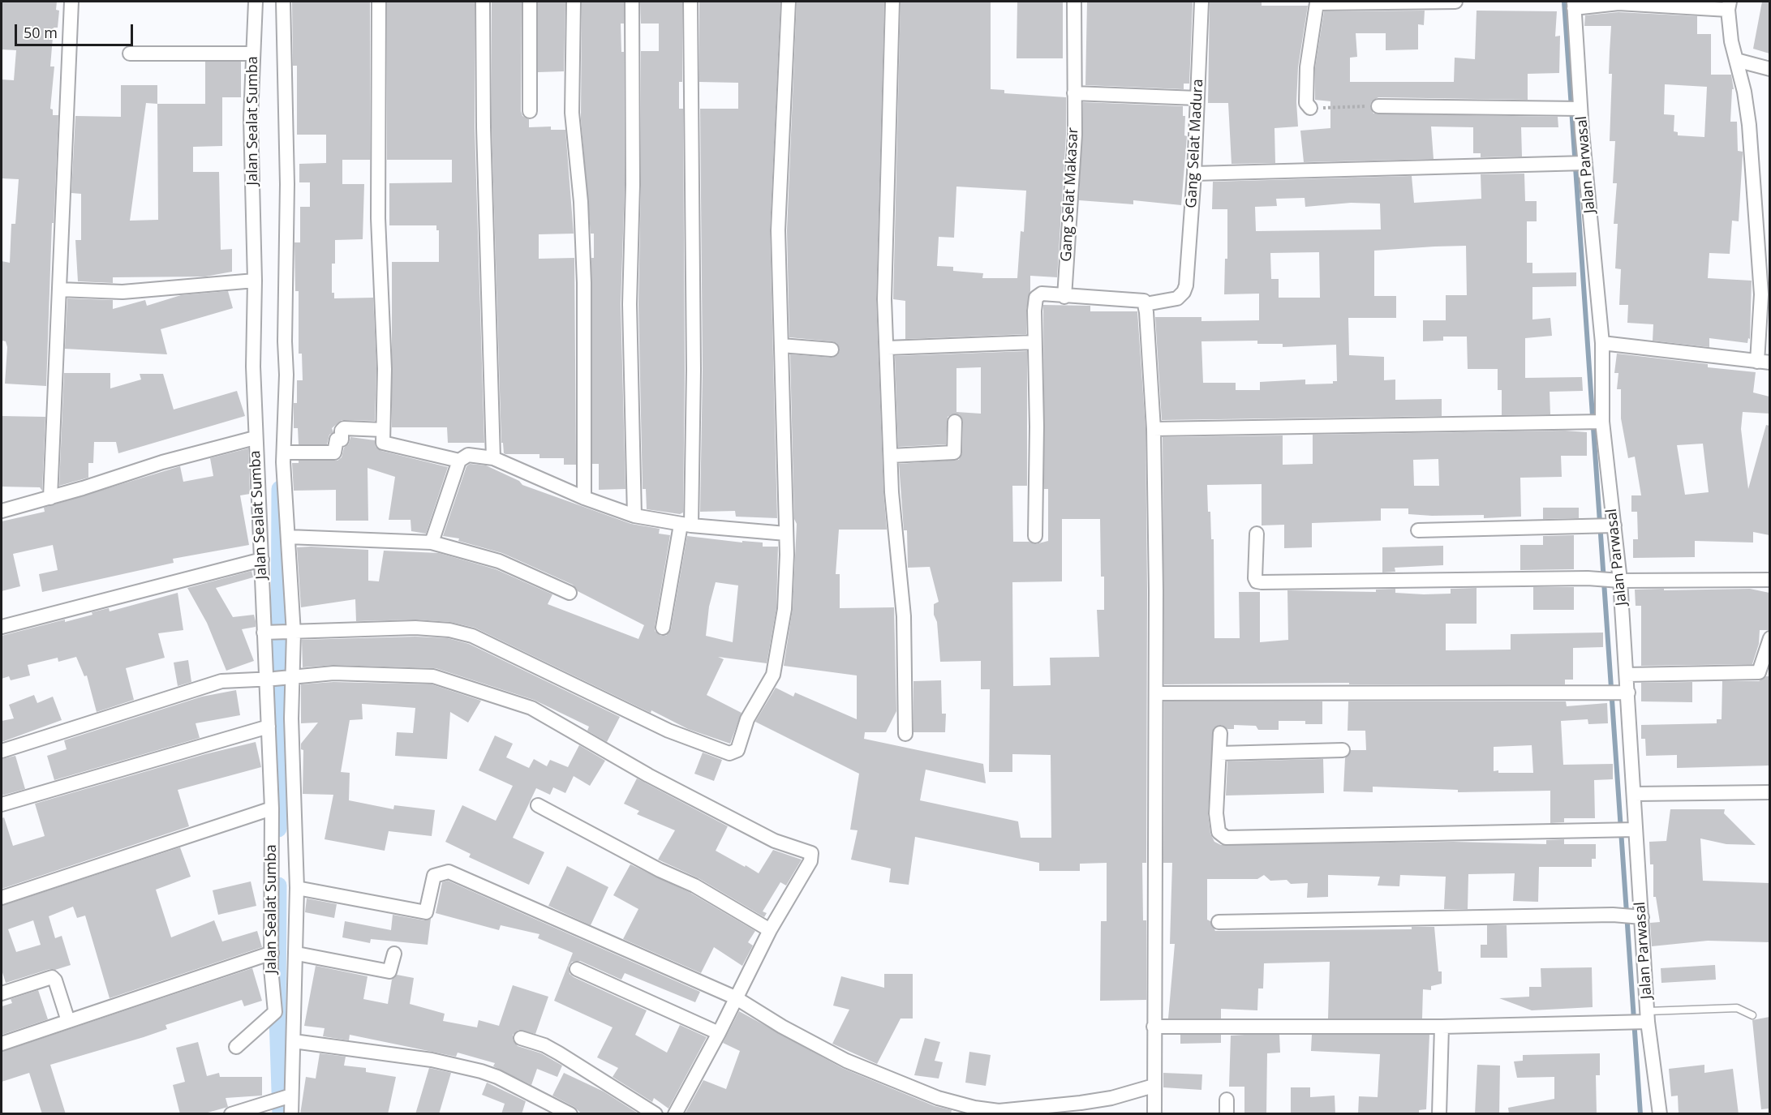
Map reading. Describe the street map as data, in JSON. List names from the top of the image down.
{
  "streets": {
    "street": [
      "Jalan Sealat Sumba",
      "Gang Selat Madura",
      "Jalan Parwasal",
      "Gang Selat Makasar"
    ]
  },
  "scale_bar": "50 m"
}
